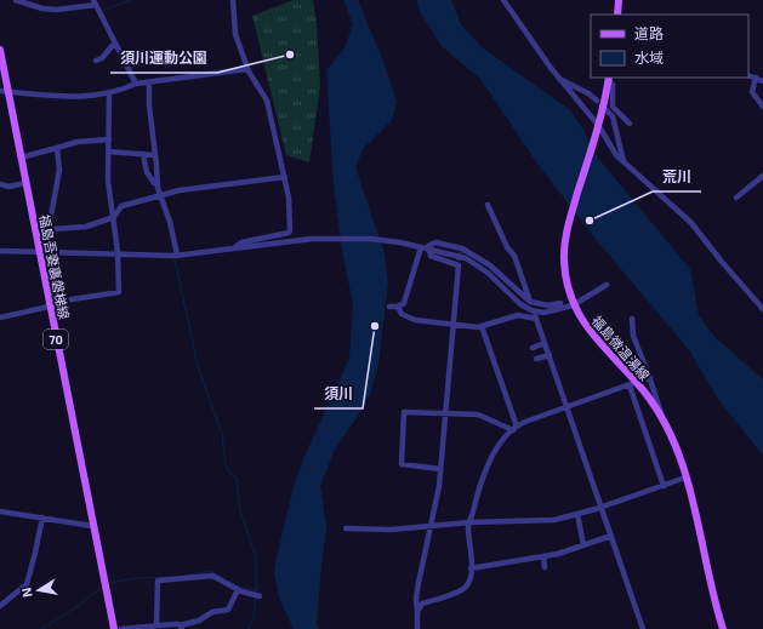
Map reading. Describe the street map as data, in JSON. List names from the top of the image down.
{
  "streets": {
    "main road": ["福島吾妻裏磐梯線", "70", "福島微温湯線"]
  },
  "places": ["須川運動公園", "荒川", "須川"],
  "legend": ["道路", "水域"],
  "north": "left"
}
